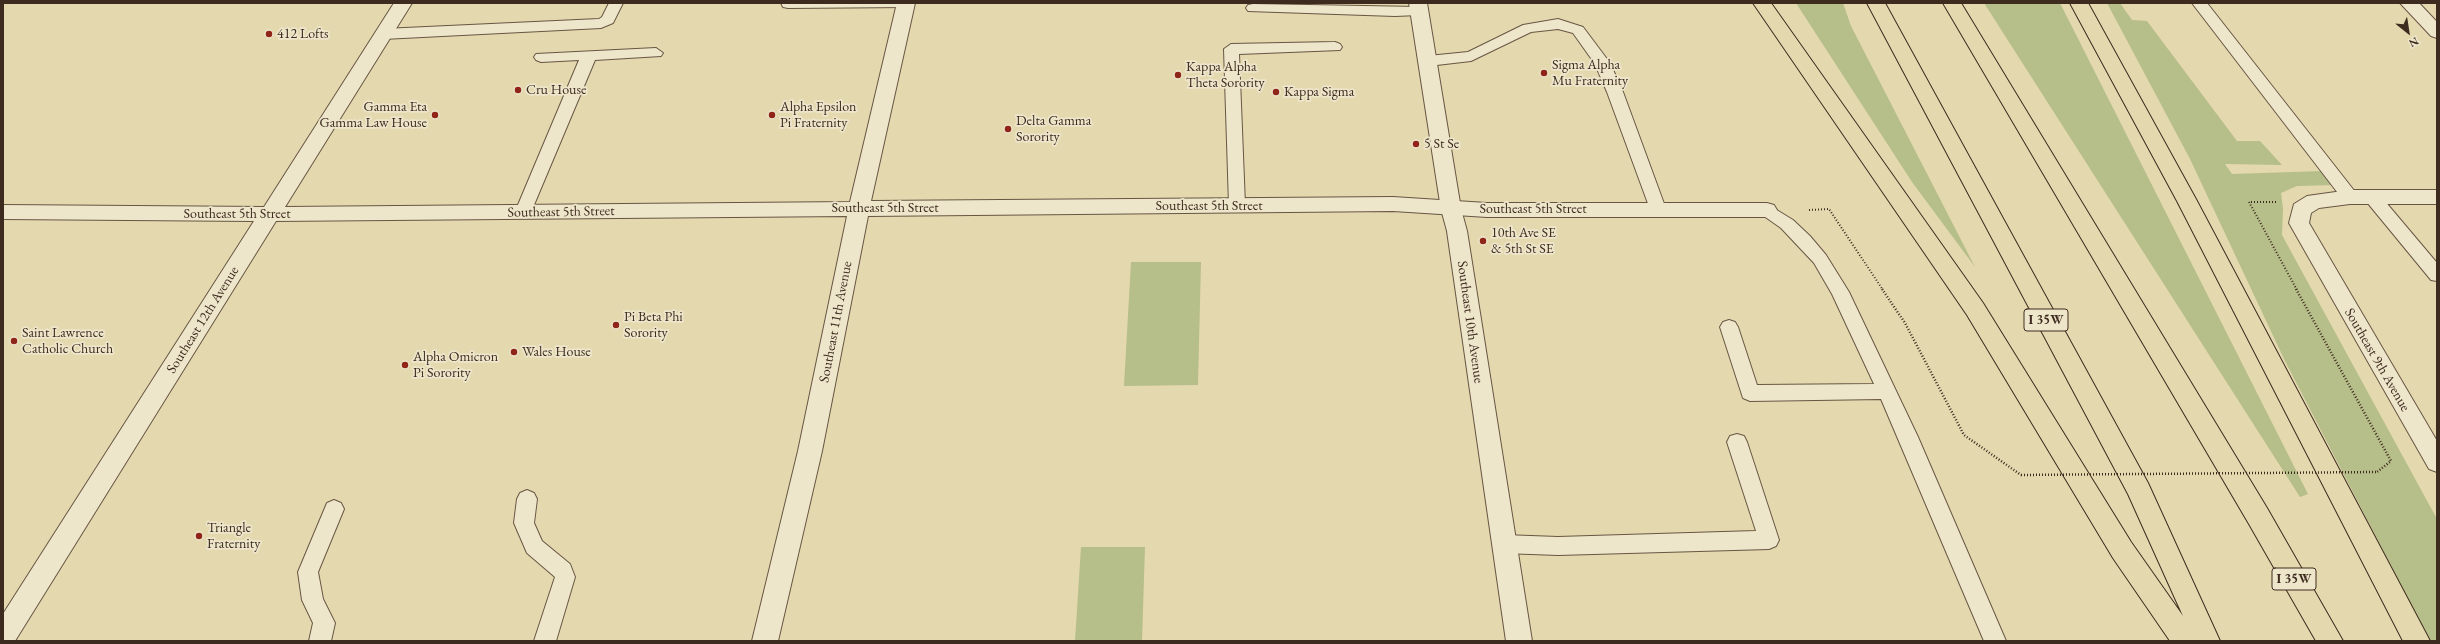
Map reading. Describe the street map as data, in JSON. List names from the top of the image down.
{
  "streets": {
    "highway": ["I 35W"],
    "street": [
      "Southeast 5th Street",
      "Southeast 12th Avenue",
      "Southeast 11th Avenue",
      "Southeast 10th Avenue",
      "Southeast 9th Avenue"
    ]
  },
  "crossings": [
    ["Southeast 5th Street", "Southeast 12th Avenue"],
    ["Southeast 5th Street", "Southeast 11th Avenue"],
    ["Southeast 5th Street", "Southeast 10th Avenue"]
  ],
  "places": [
    "412 Lofts",
    "Sigma Alpha Mu Fraternity",
    "Kappa Alpha Theta Sorority",
    "Cru House",
    "Kappa Sigma",
    "Gamma Eta Gamma Law House",
    "Alpha Epsilon Pi Fraternity",
    "Delta Gamma Sorority",
    "5 St Se",
    "10th Ave SE & 5th St SE",
    "Pi Beta Phi Sorority",
    "Saint Lawrence Catholic Church",
    "Wales House",
    "Alpha Omicron Pi Sorority",
    "Triangle Fraternity"
  ],
  "north": "bottom right"
}
